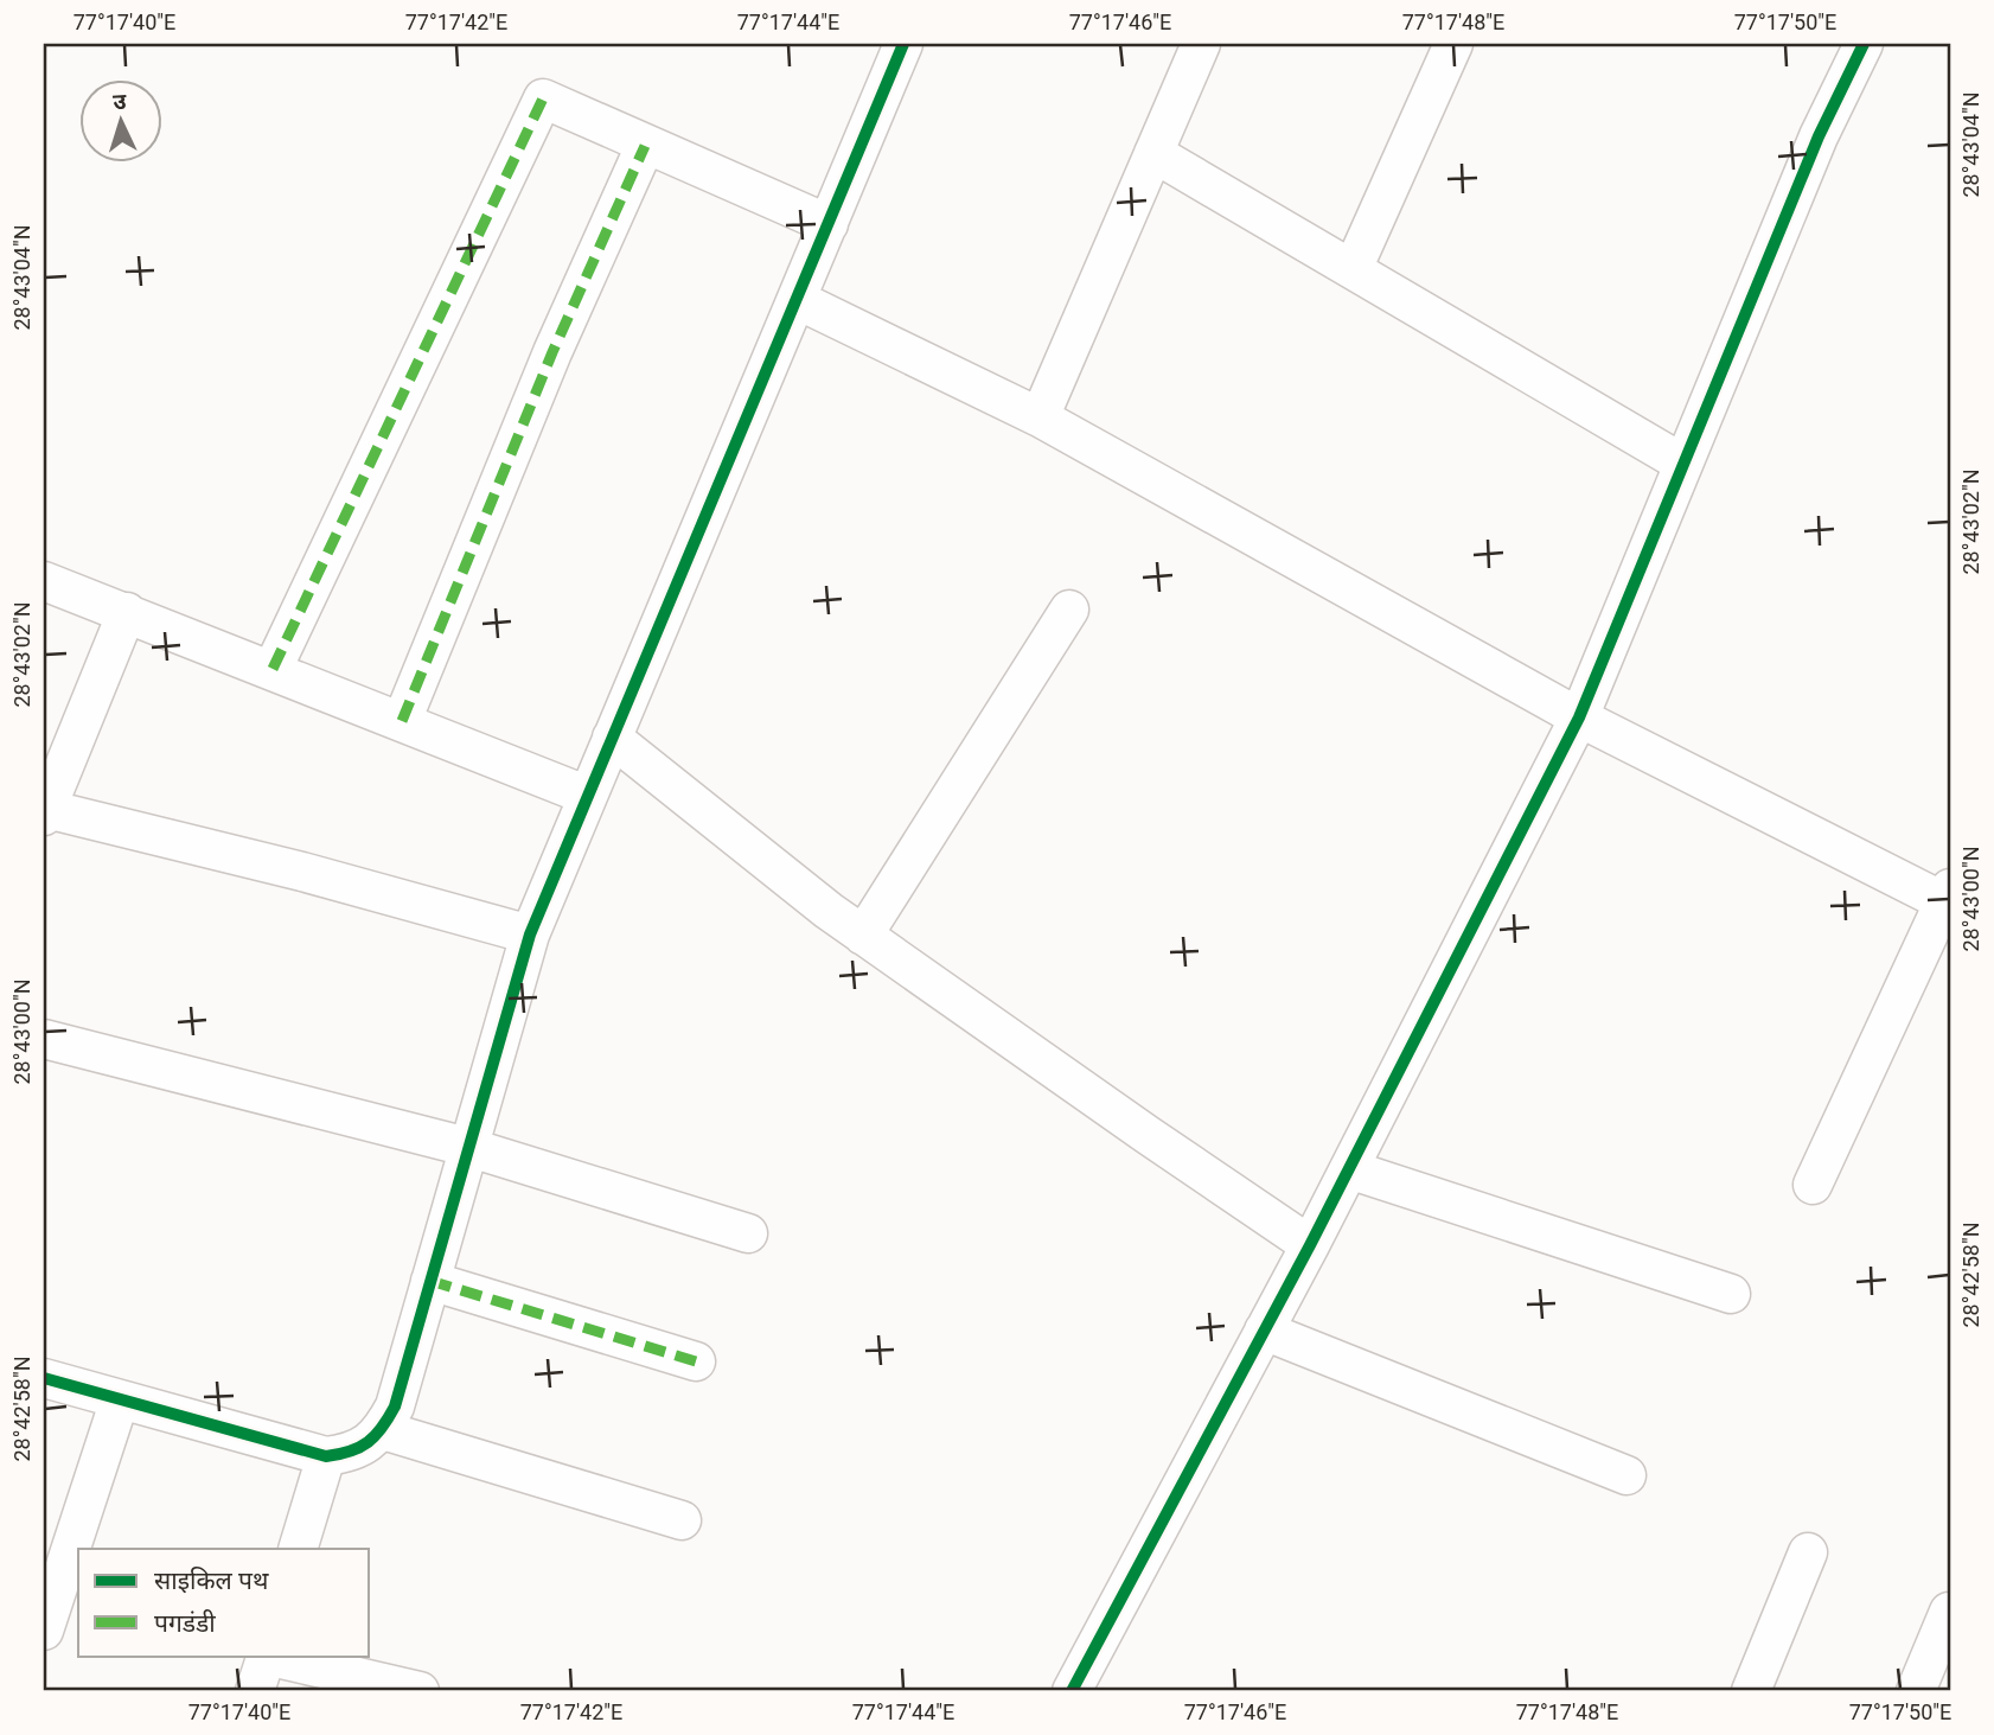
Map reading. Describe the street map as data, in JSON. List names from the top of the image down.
{
  "legend": ["साइकिल पथ", "पगडंडी"],
  "north": "top",
  "coordinates": [
    "77°17'40\"E",
    "77°17'42\"E",
    "77°17'44\"E",
    "77°17'46\"E",
    "77°17'48\"E",
    "77°17'50\"E",
    "28°43'04\"N",
    "28°43'02\"N",
    "28°43'00\"N",
    "28°42'58\"N"
  ]
}
